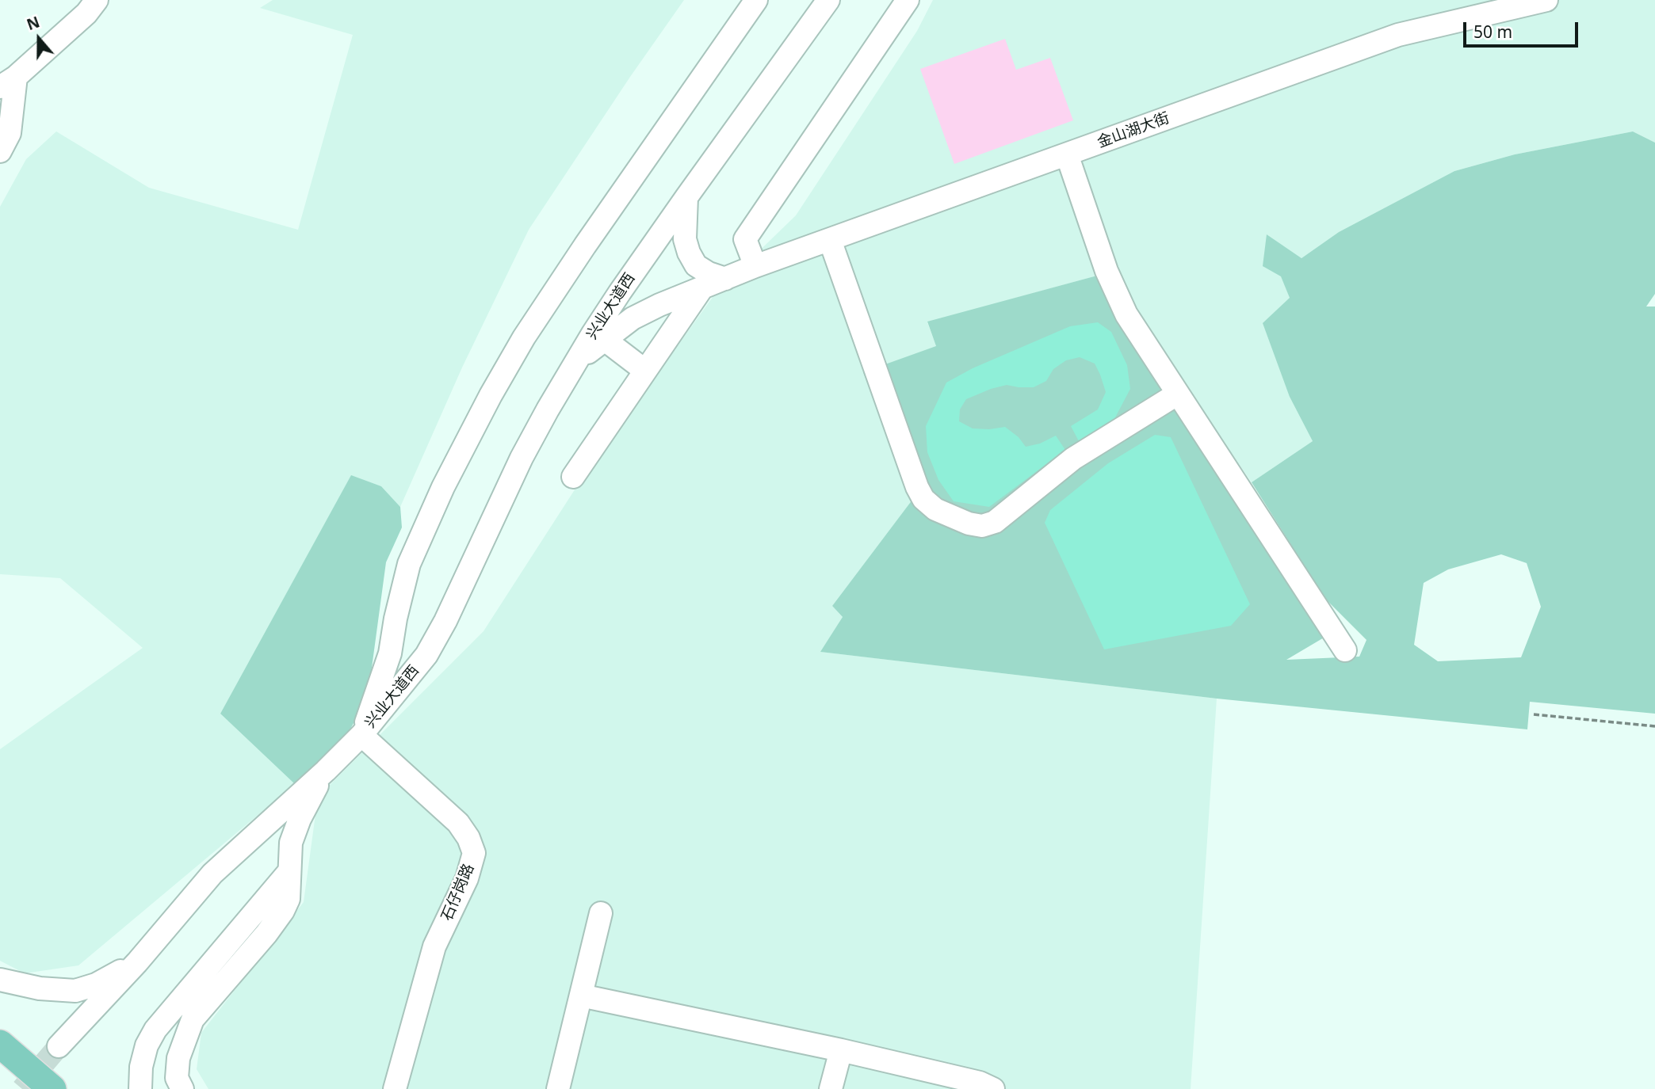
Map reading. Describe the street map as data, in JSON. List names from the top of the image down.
{
  "streets": {
    "street": ["金山湖大街", "兴业大道西", "石仔岗路"]
  },
  "crossings": [
    ["金山湖大街", "兴业大道西"],
    ["兴业大道西", "石仔岗路"]
  ],
  "scale_bar": "50 m",
  "north": "top"
}
